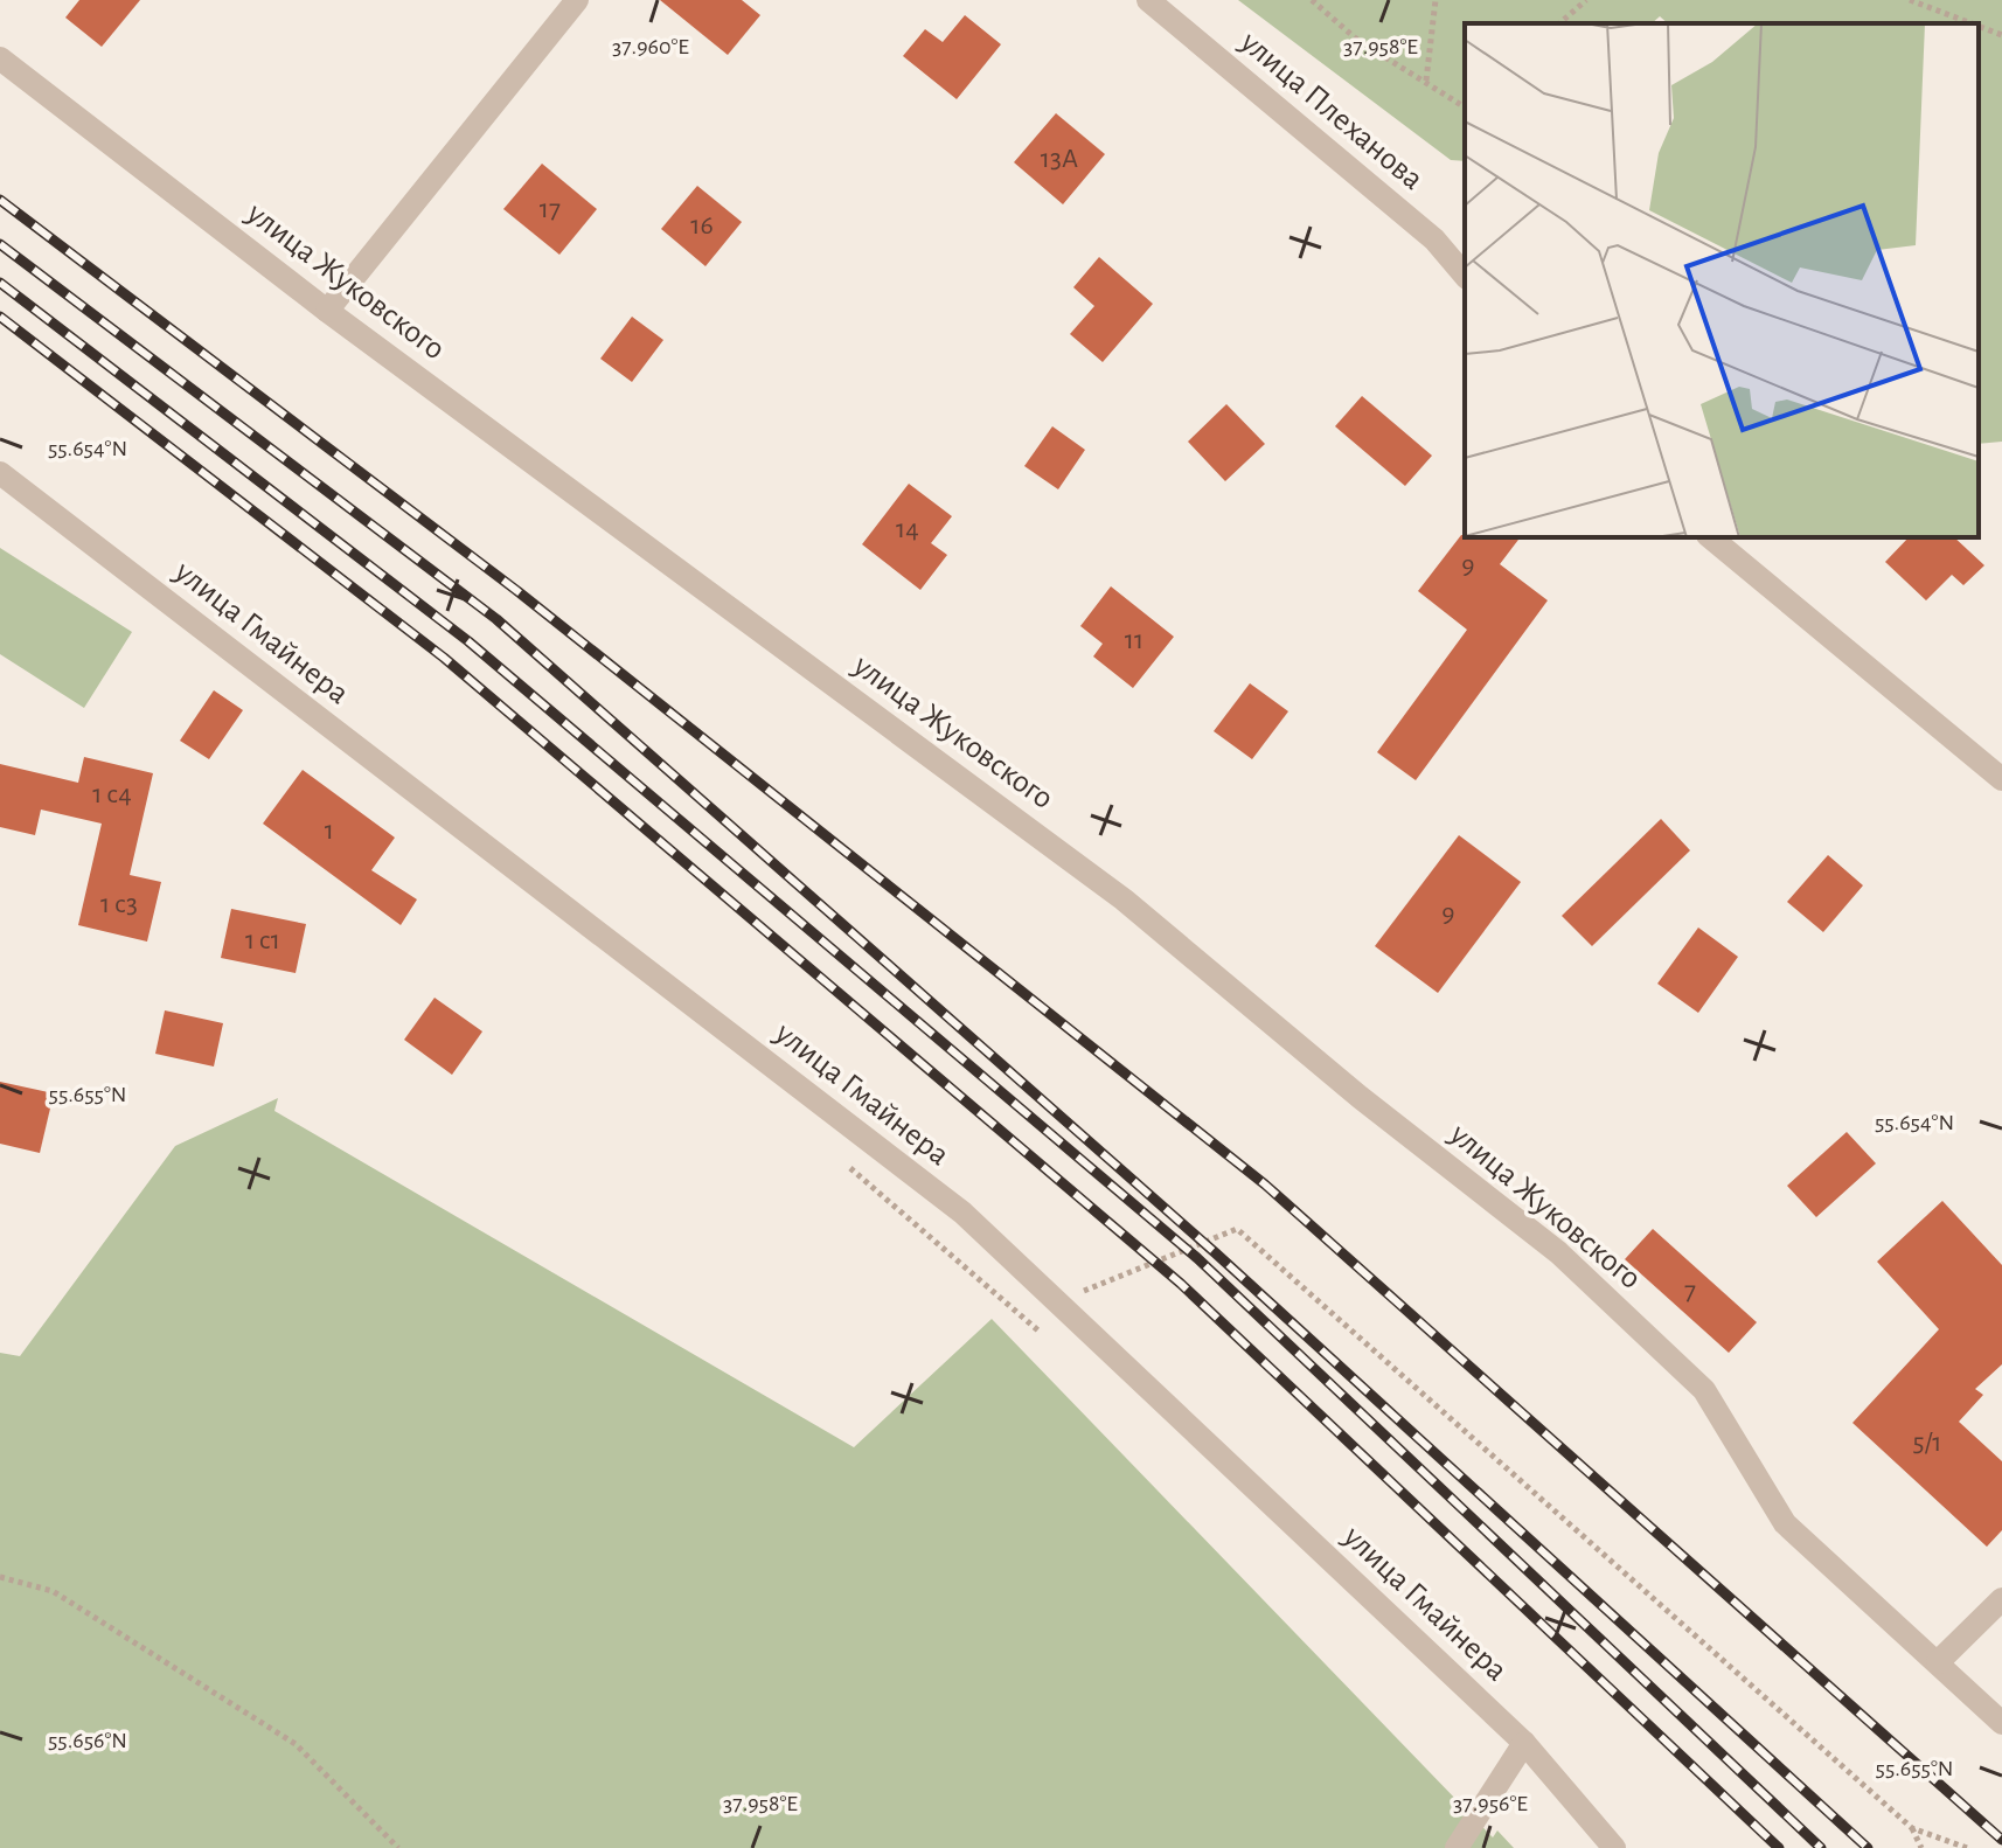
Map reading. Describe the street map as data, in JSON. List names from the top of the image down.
{
  "streets": {
    "street": ["улица Плеханова", "улица Жуковского", "улица Гмайнера"]
  },
  "house_numbers": [
    "13А",
    "17",
    "16",
    "14",
    "9",
    "11",
    "1 с4",
    "1",
    "1 с3",
    "9",
    "1 с1",
    "7",
    "5/1"
  ],
  "coordinates": [
    "37.958°E",
    "37.960°E",
    "55.654°N",
    "55.655°N",
    "55.656°N",
    "37.956°E"
  ]
}
